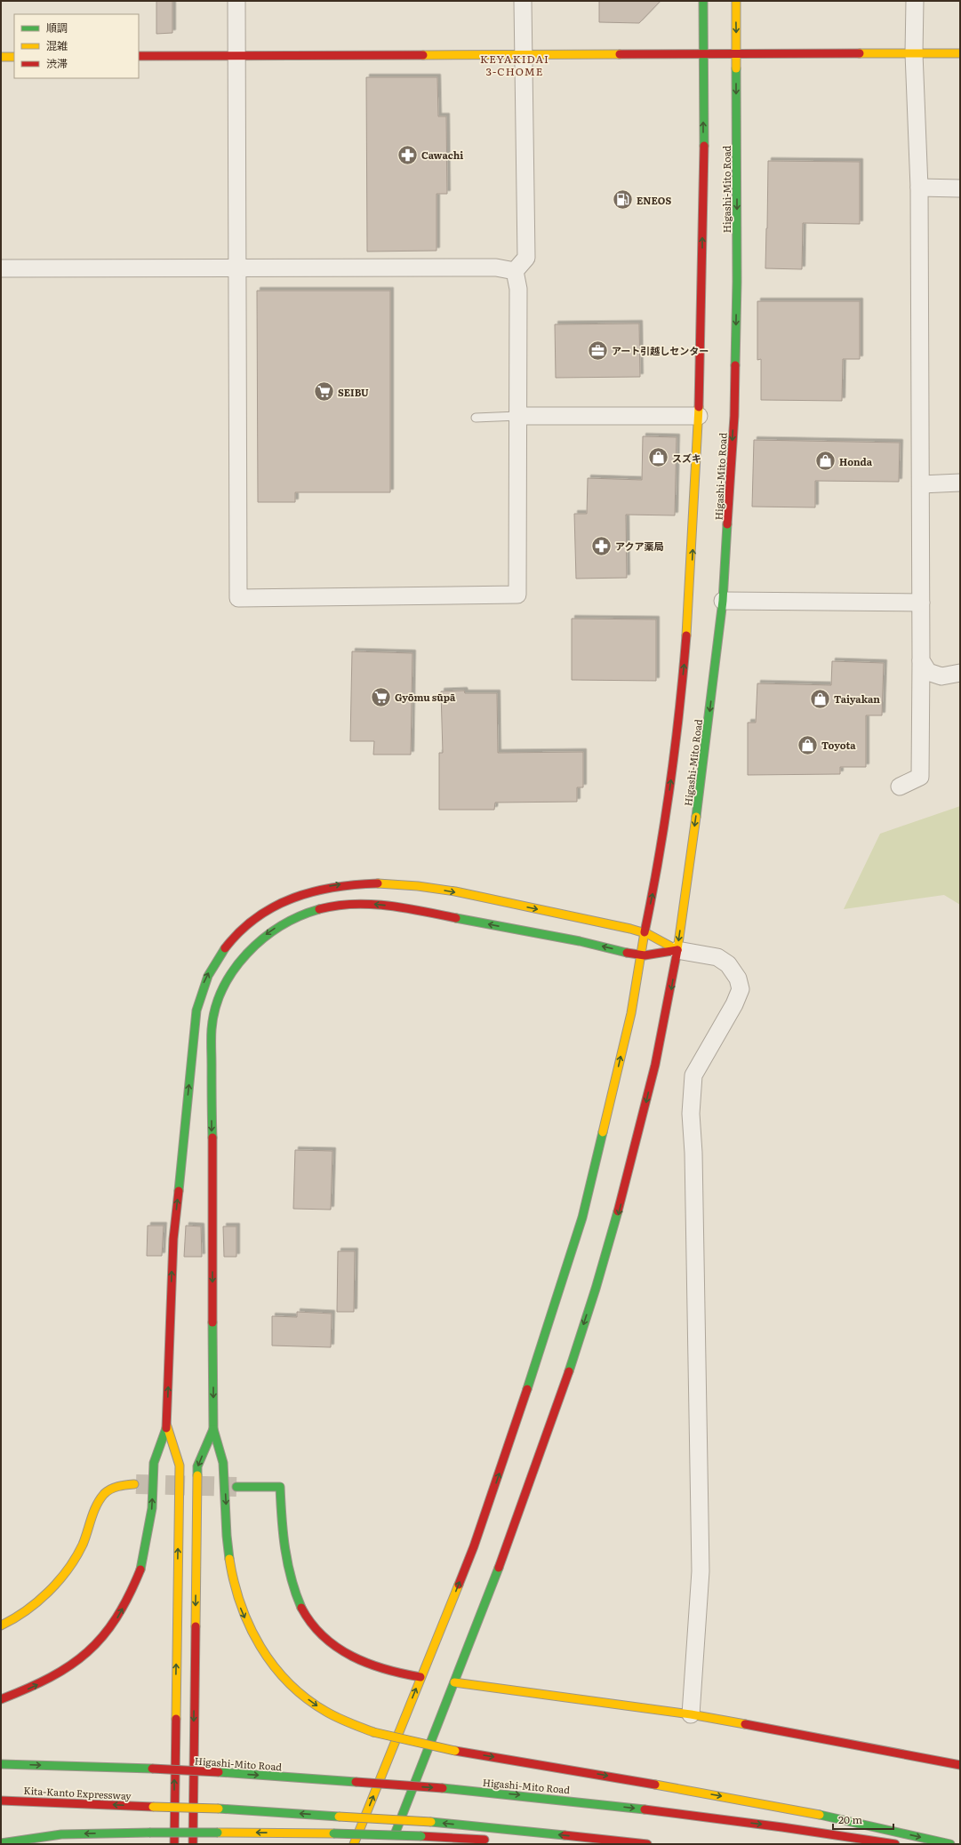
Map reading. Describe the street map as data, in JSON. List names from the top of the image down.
{
  "streets": {
    "main road": ["Higashi-Mito Road", "Kita-Kanto Expressway"]
  },
  "districts": ["KEYAKIDAI 3-CHOME"],
  "places": {
    "pharmacy": ["Cawachi", "アクア薬局"],
    "fuel station": ["ENEOS"],
    "office": ["アート引越しセンター"],
    "supermarket": ["SEIBU", "Gyōmu sūpā"],
    "shop": [
      "スズキ",
      "Honda",
      "Taiyakan",
      "Toyota"
    ]
  },
  "legend": ["順調", "混雑", "渋滞"],
  "scale_bar": "20 m"
}
